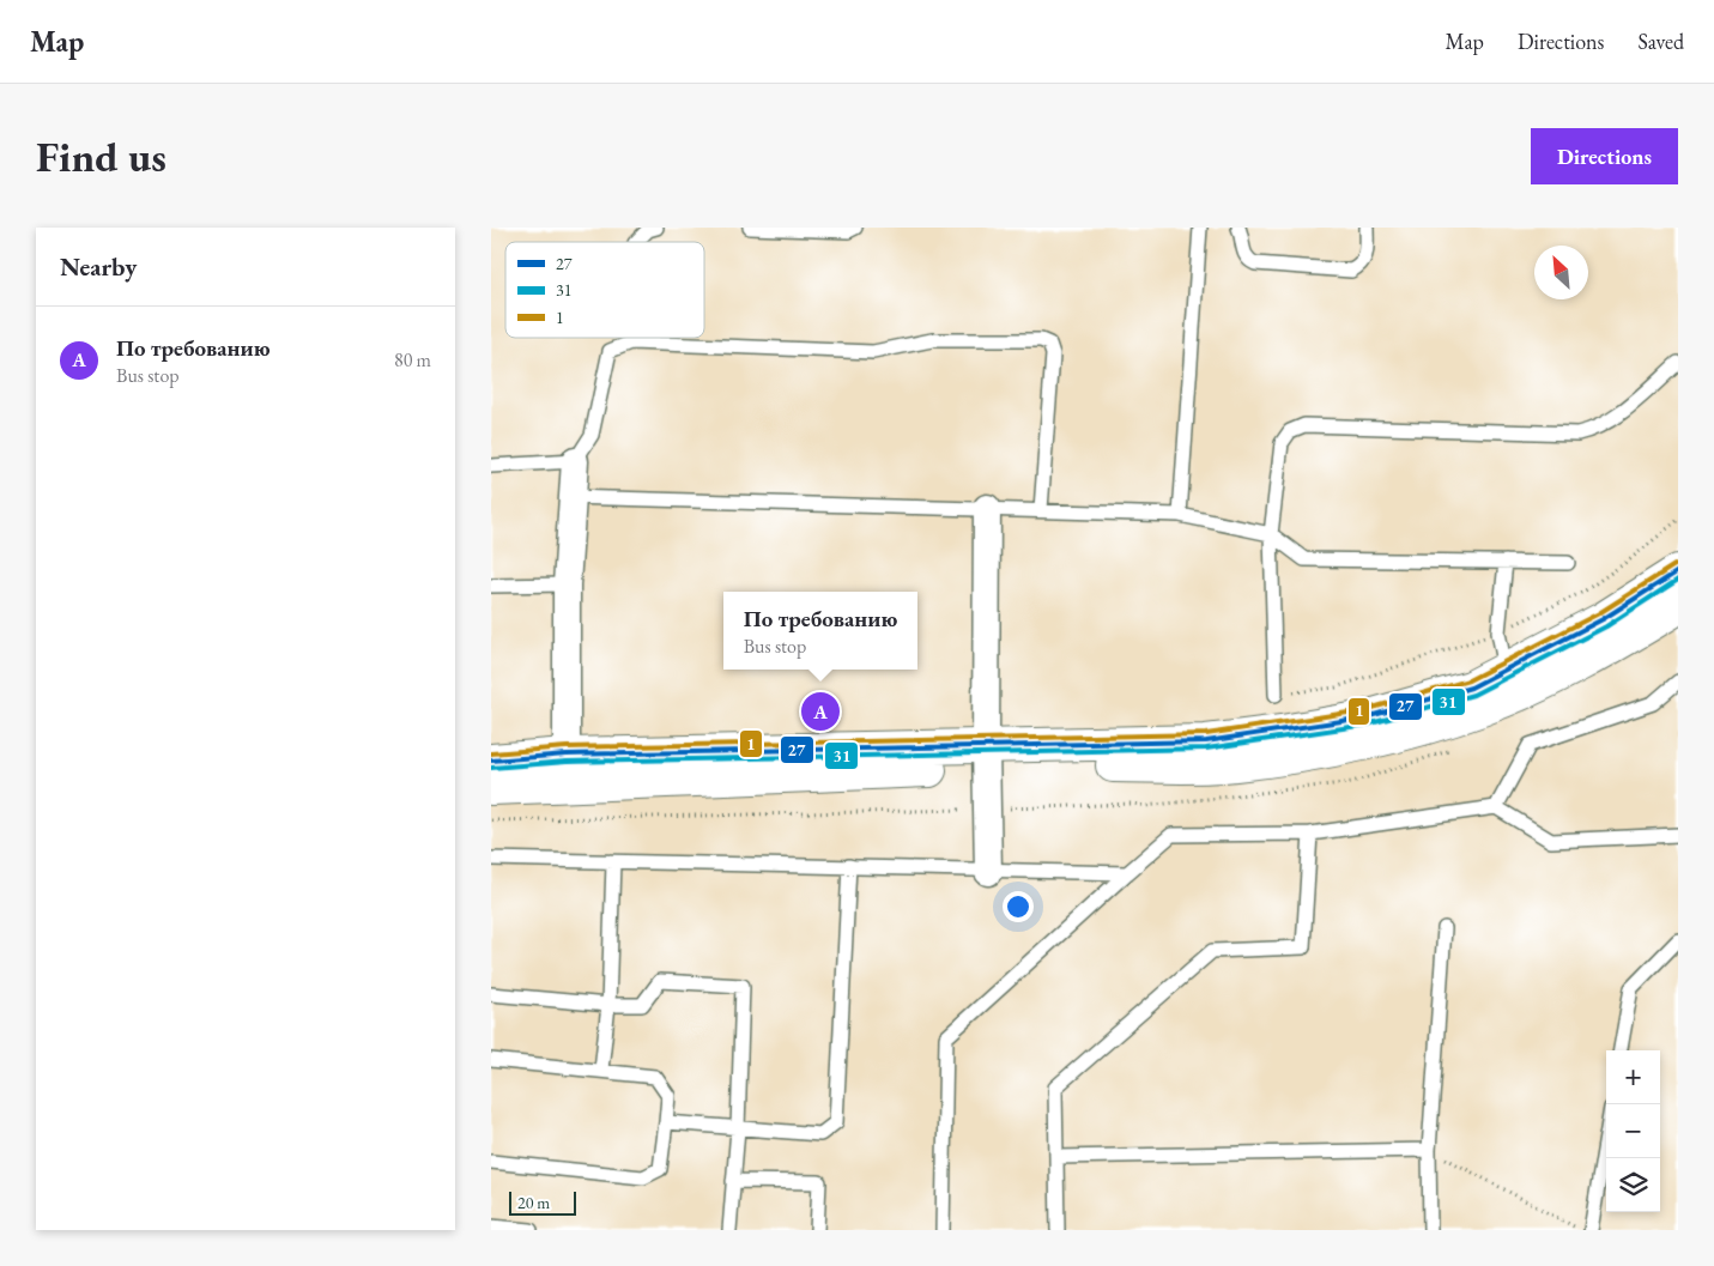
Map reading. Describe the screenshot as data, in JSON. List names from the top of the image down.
{
  "lines": ["transit line 1", "transit line 27", "transit line 31"],
  "legend": ["27", "31", "1"],
  "scale_bar": "20 m",
  "north": "top left",
  "page": {
    "header": "Map",
    "nav": ["Map", "Directions", "Saved"],
    "buttons": "Directions",
    "title": "Find us",
    "heading": "Nearby",
    "list": [
      {
        "mark": "A",
        "name": "По требованию",
        "note": "Bus stop",
        "value": "80 m"
      }
    ],
    "popup": ["По требованию", "Bus stop"],
    "pins": "A",
    "map_buttons": ["+", "−"],
    "scale": "20 m"
  }
}
